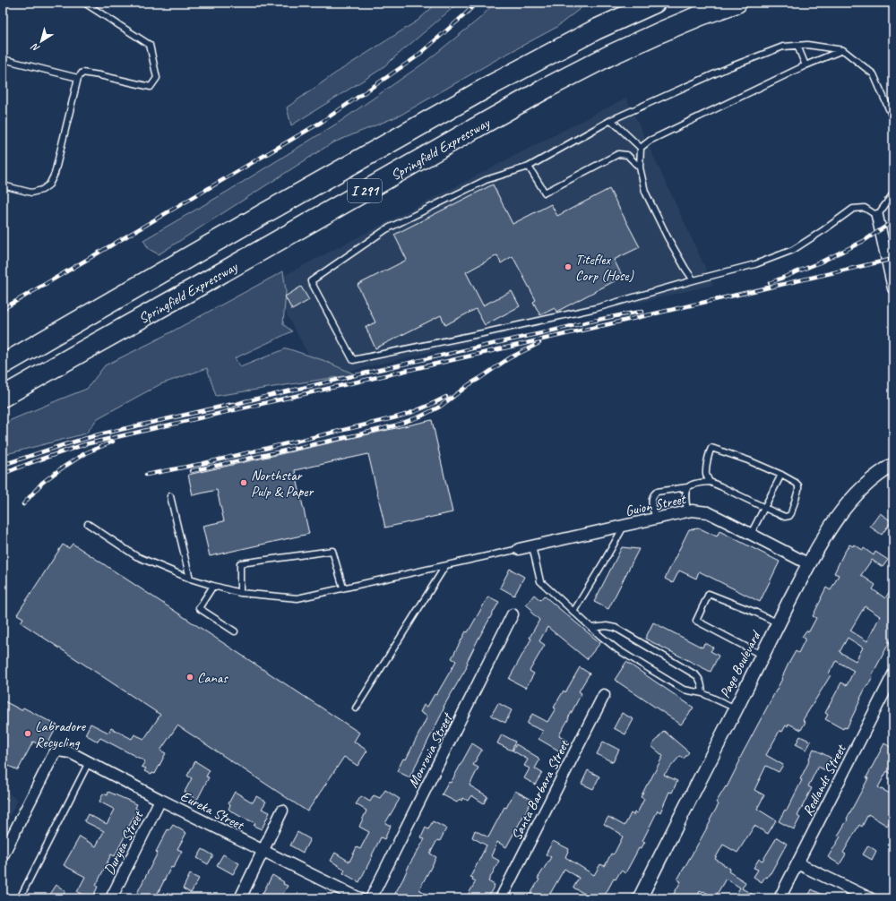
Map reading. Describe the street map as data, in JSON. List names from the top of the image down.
{
  "streets": {
    "highway": ["Springfield Expressway", "I 291"],
    "street": [
      "Guion Street",
      "Page Boulevard",
      "Monrovia Street",
      "Redlands Street",
      "Santa Barbara Street",
      "Eureka Street",
      "Duryea Street"
    ]
  },
  "crossings": [
    ["Guion Street", "Page Boulevard"],
    ["Eureka Street", "Duryea Street"]
  ],
  "places": [
    "Titeflex Corp (Hose)",
    "Northstar Pulp & Paper",
    "Canas",
    "Labradore Recycling"
  ],
  "north": "bottom left"
}
